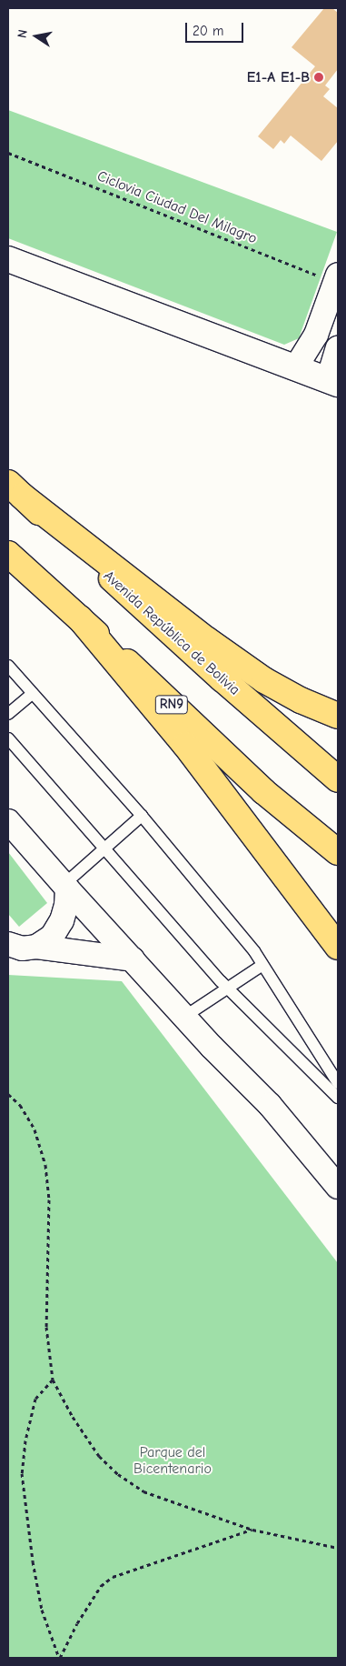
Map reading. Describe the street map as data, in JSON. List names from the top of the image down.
{
  "streets": {
    "main road": ["Avenida República de Bolivia", "RN9"],
    "path": ["Ciclovia Ciudad Del Milagro"]
  },
  "parks": ["Parque del Bicentenario"],
  "places": ["E1-A E1-B"],
  "scale_bar": "20 m",
  "north": "left"
}
